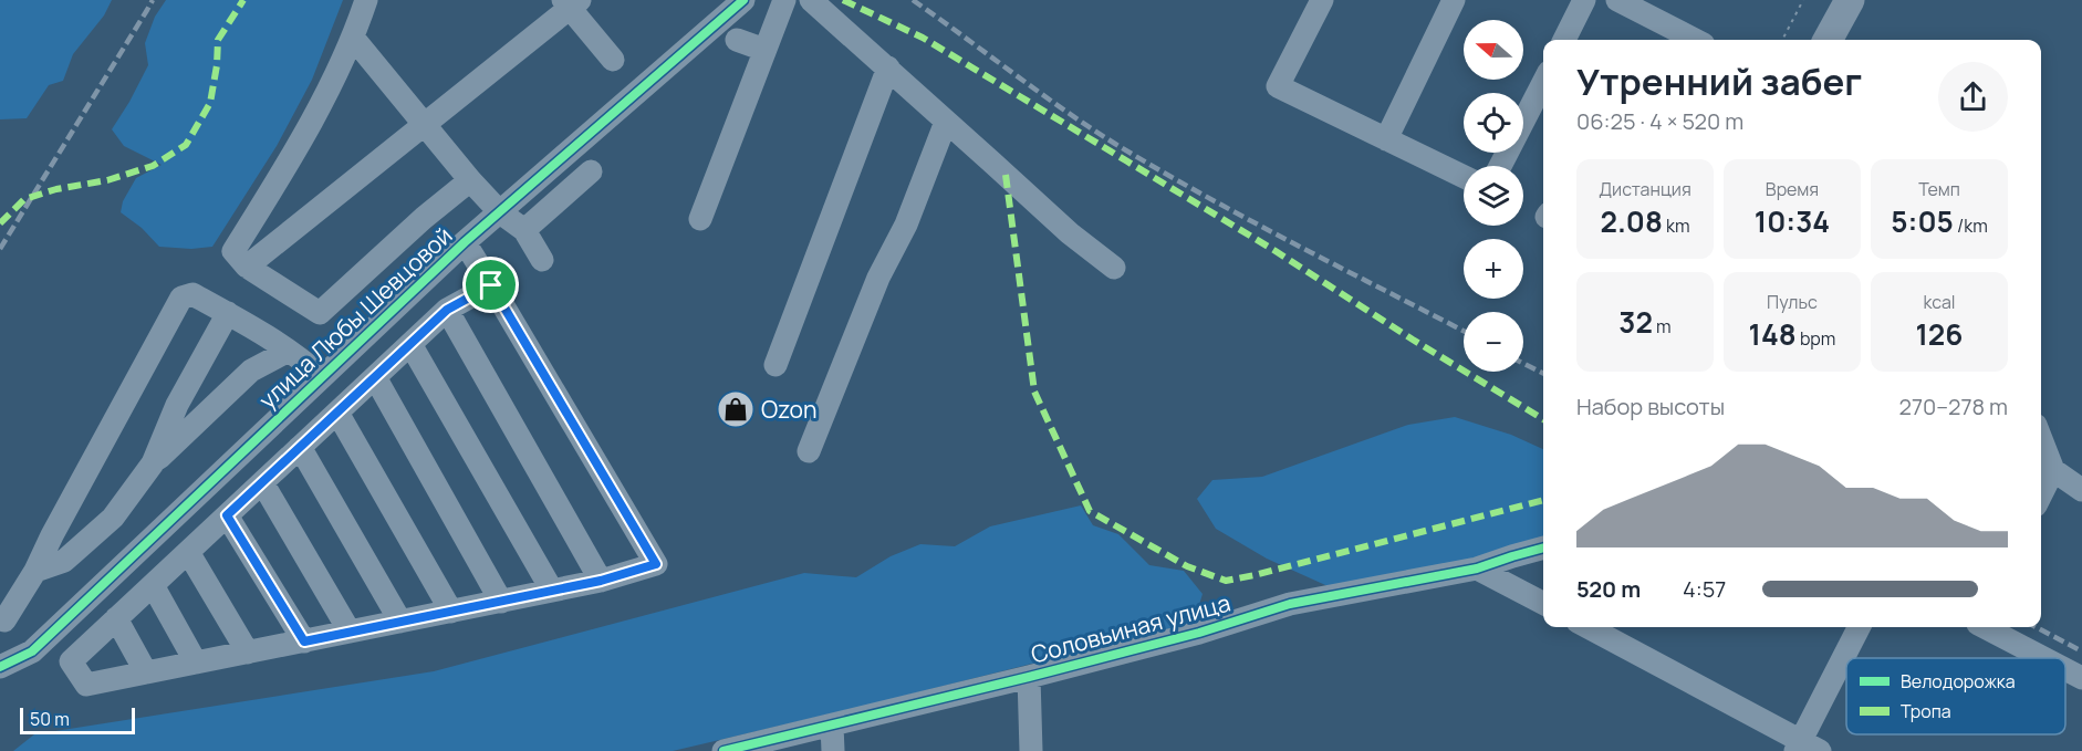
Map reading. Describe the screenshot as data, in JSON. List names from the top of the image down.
{
  "streets": {
    "street": ["улица Любы Шевцовой", "Соловьиная улица"]
  },
  "places": {
    "shop": ["Ozon"]
  },
  "legend": ["Велодорожка", "Тропа"],
  "scale_bar": "50 m",
  "north": "left",
  "page": {
    "map_buttons": ["+", "−"],
    "heading": ["Утренний забег", "06:25 · 4 × 520 m"],
    "stats": [
      ["Дистанция", "2.08 km"],
      ["Время", "10:34"],
      ["Темп", "5:05 /km"],
      ["32 m"],
      ["Пульс", "148 bpm"],
      ["kcal", "126"]
    ],
    "chart": ["Набор высоты", "270–278 m"],
    "list": [
      {
        "name": "520 m",
        "note": "4:57"
      }
    ],
    "scale": "50 m"
  }
}
